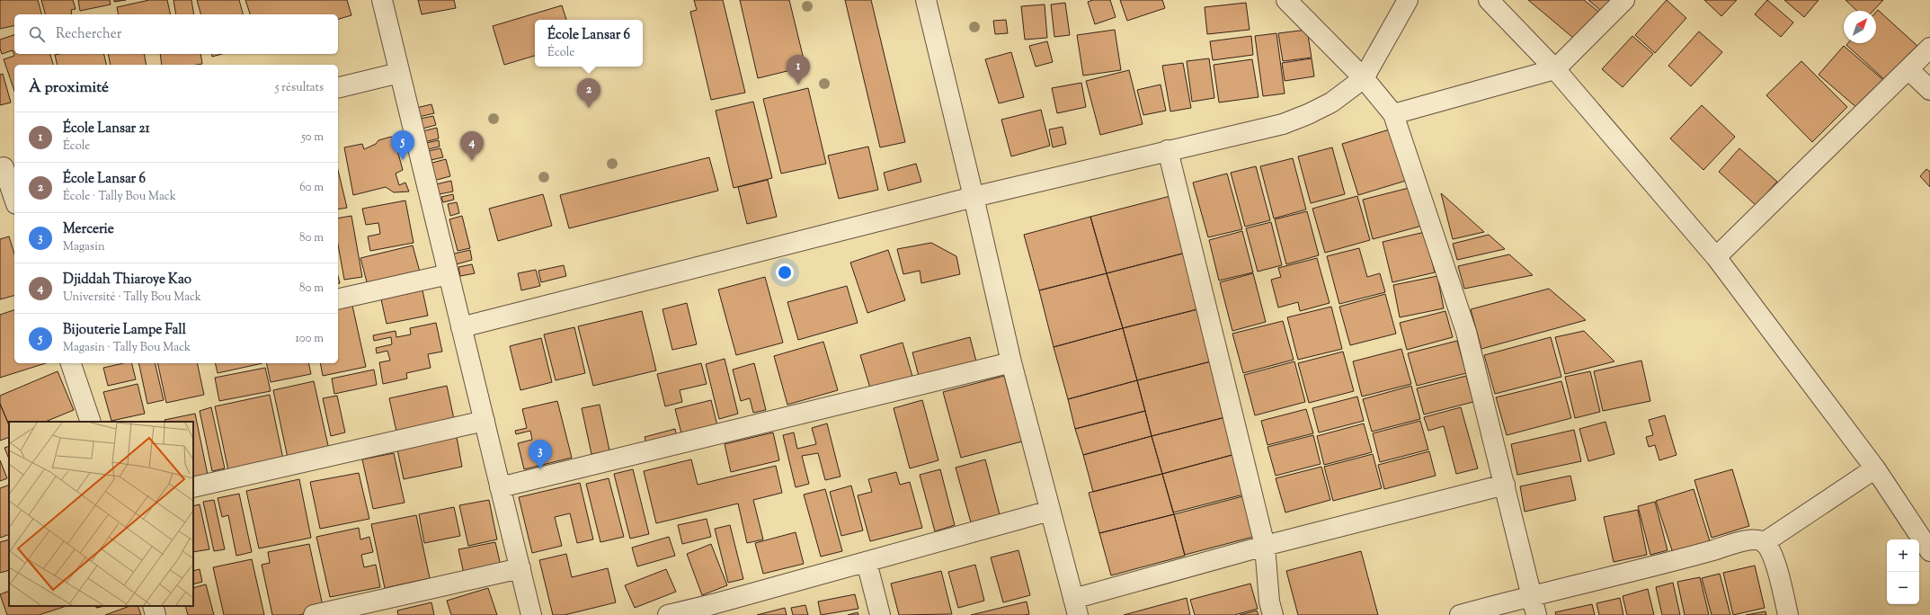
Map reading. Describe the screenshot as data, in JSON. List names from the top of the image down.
{
  "north": "top right",
  "page": {
    "search": "Rechercher",
    "popup": ["École Lansar 6", "École"],
    "pins": [
      "1",
      "2",
      "5",
      "4",
      "3"
    ],
    "heading": ["À proximité", "5 résultats"],
    "list": [
      {
        "mark": "1",
        "name": "École Lansar 21",
        "note": "École",
        "value": "50 m"
      },
      {
        "mark": "2",
        "name": "École Lansar 6",
        "note": "École · Tally Bou Mack",
        "value": "60 m"
      },
      {
        "mark": "3",
        "name": "Mercerie",
        "note": "Magasin",
        "value": "80 m"
      },
      {
        "mark": "4",
        "name": "Djiddah Thiaroye Kao",
        "note": "Université · Tally Bou Mack",
        "value": "80 m"
      },
      {
        "mark": "5",
        "name": "Bijouterie Lampe Fall",
        "note": "Magasin · Tally Bou Mack",
        "value": "100 m"
      }
    ],
    "map_buttons": ["+", "−"]
  }
}
